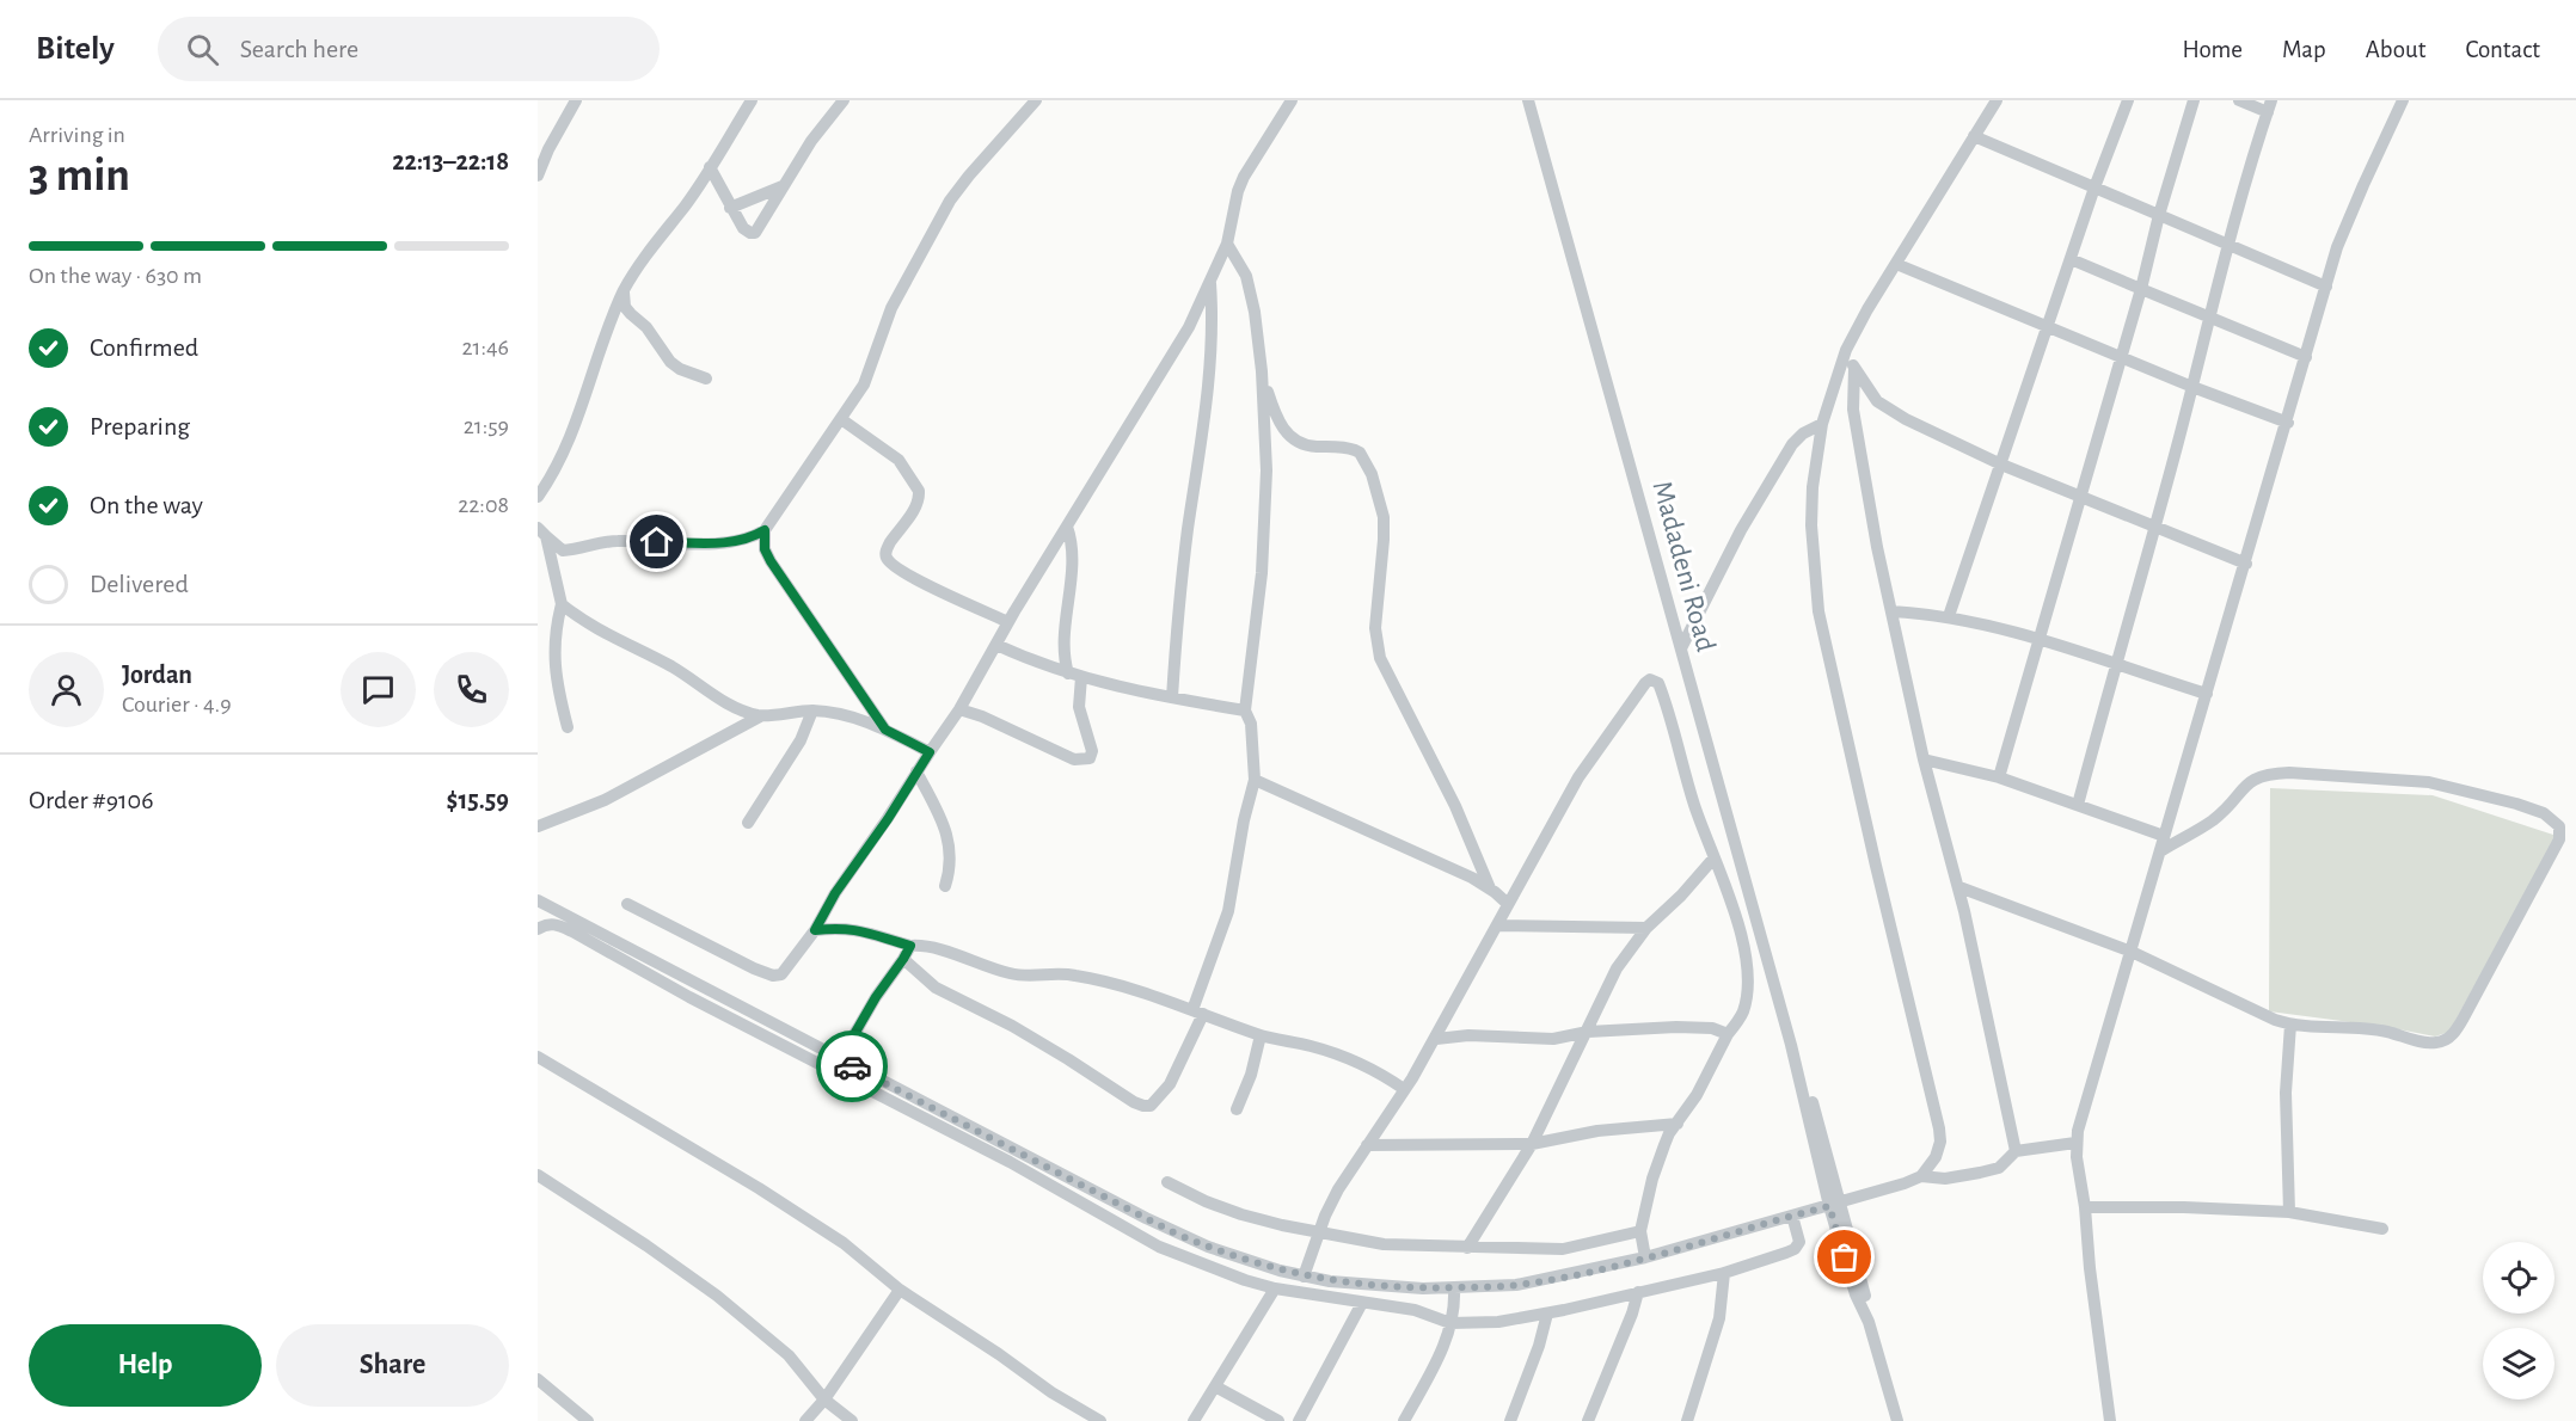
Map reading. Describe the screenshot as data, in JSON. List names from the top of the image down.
{
  "streets": {
    "street": ["Madadeni Road"]
  },
  "page": {
    "header": "Bitely",
    "search": "Search here",
    "nav": [
      "Home",
      "Map",
      "About",
      "Contact"
    ],
    "heading": ["3 min", "Arriving in", "22:13–22:18"],
    "panel": [
      "Jordan",
      "Courier · 4.9",
      "Order #9106",
      "$15.59"
    ],
    "bar": "On the way · 630 m",
    "list": [
      ["Confirmed", "21:46"],
      ["Preparing", "21:59"],
      ["On the way", "22:08"],
      "Delivered"
    ],
    "buttons": ["Help", "Share"]
  }
}
